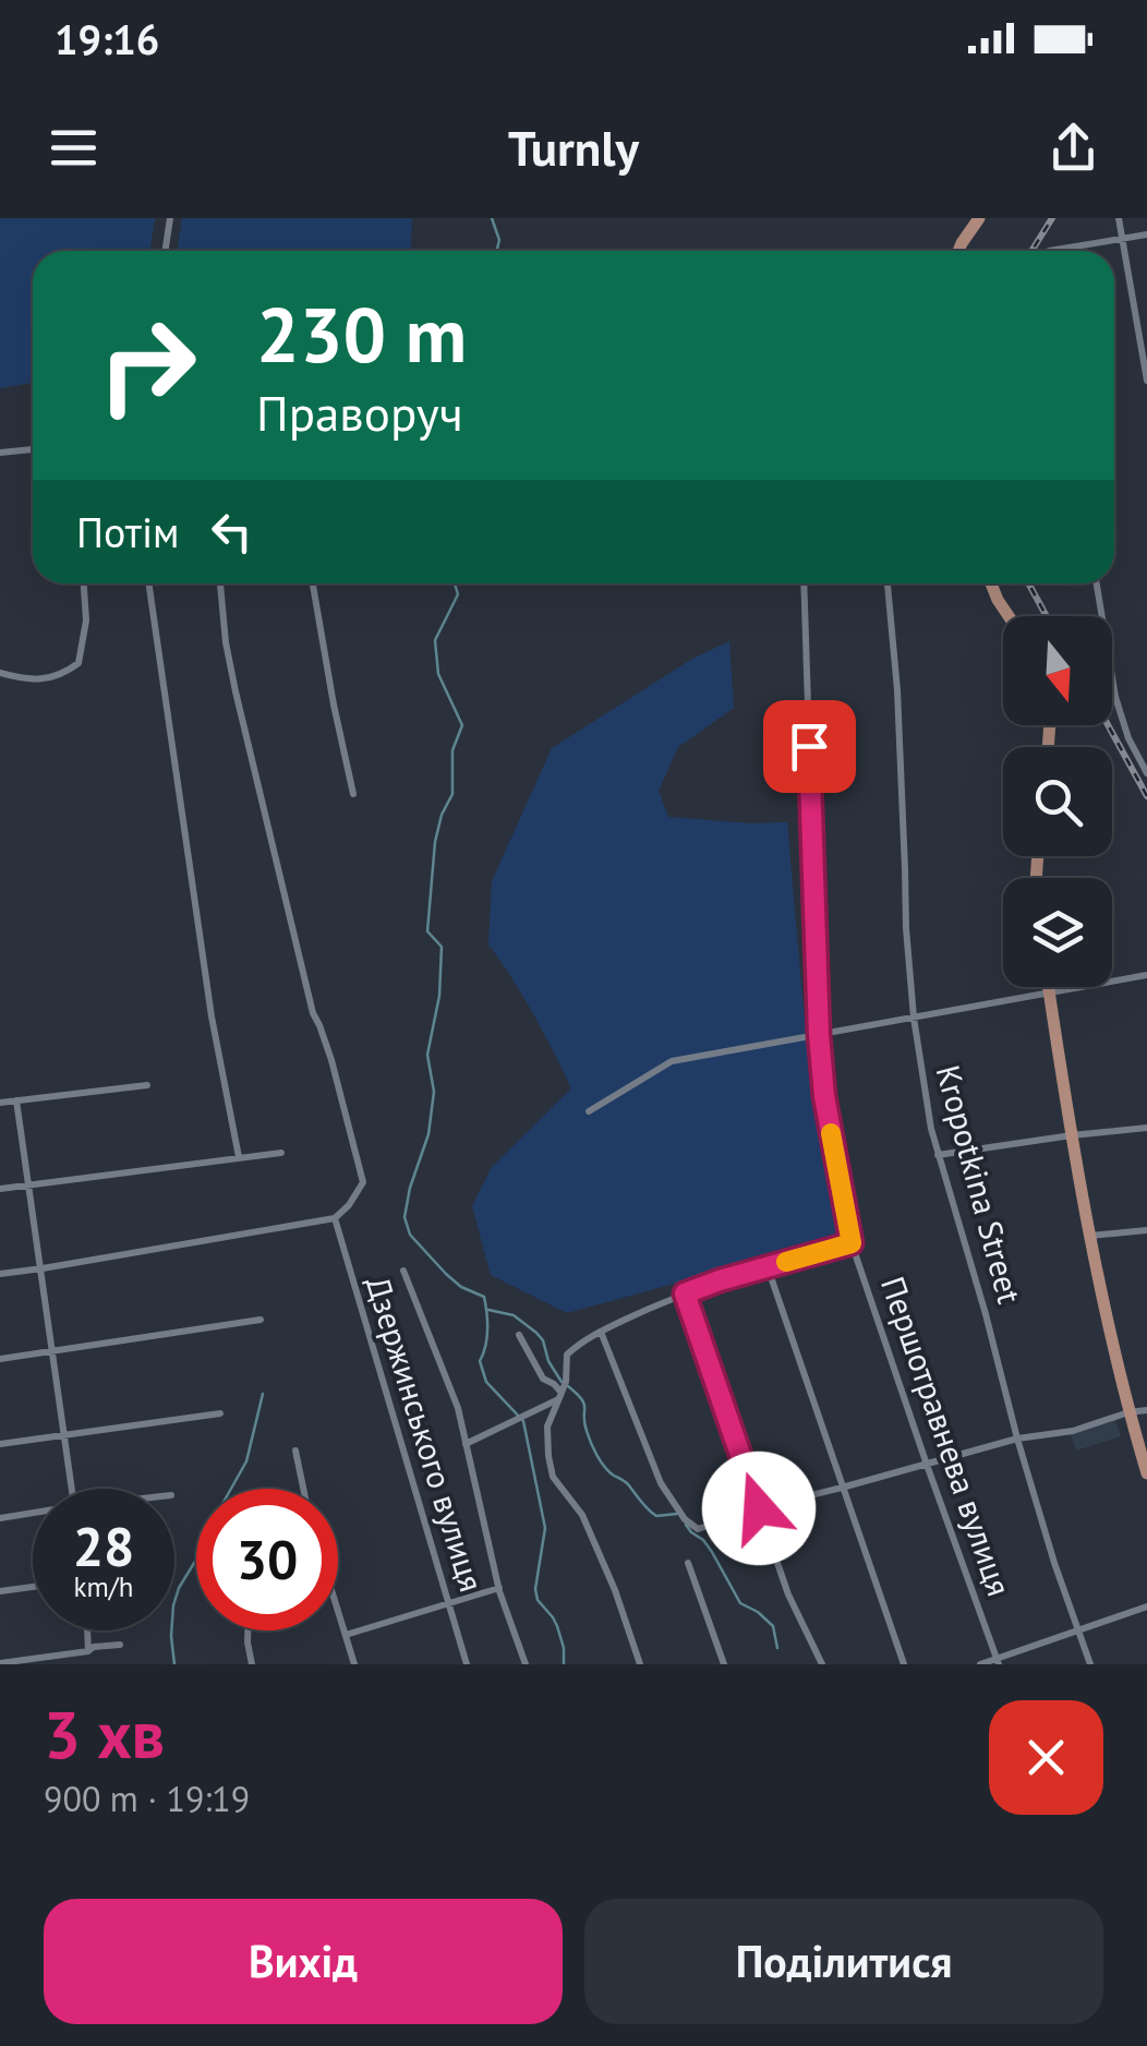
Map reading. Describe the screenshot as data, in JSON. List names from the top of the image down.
{
  "streets": {
    "street": ["Kropotkina Street", "Дзержинського вулиця", "Першотравнева вулиця"]
  },
  "north": "bottom",
  "page": {
    "status": "19:16",
    "header": "Turnly",
    "turn": ["230 m", "Праворуч"],
    "then": "Потім",
    "speed": "28 km/h",
    "limit": "30",
    "heading": ["3 хв", "900 m · 19:19"],
    "buttons": ["Вихід", "Поділитися"]
  }
}
